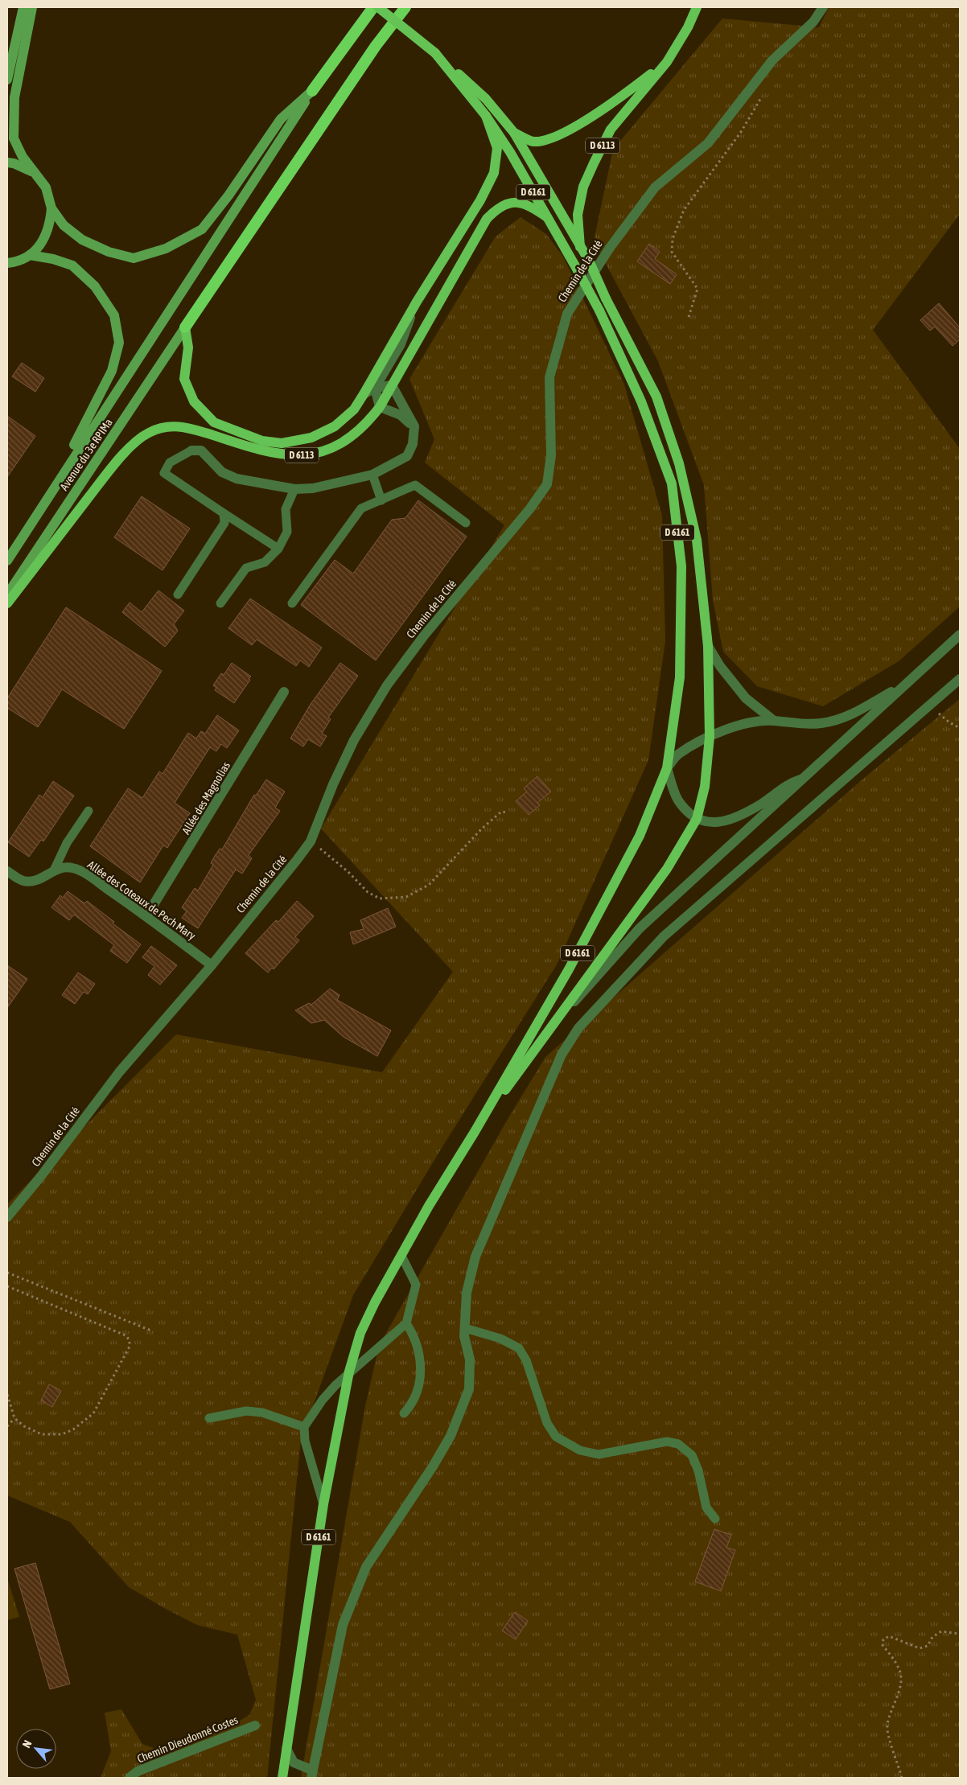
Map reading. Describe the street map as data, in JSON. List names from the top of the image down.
{
  "streets": {
    "main road": ["D 6113", "D 6161", "Avenue du 3e RPIMa"],
    "street": [
      "Chemin de la Cité",
      "Allée des Magnolias",
      "Allée des Coteaux de Pech Mary",
      "Chemin Dieudonné Costes"
    ]
  },
  "crossings": [
    ["D 6113", "D 6161"],
    ["D 6113", "Avenue du 3e RPIMa"],
    ["Chemin de la Cité", "Allée des Coteaux de Pech Mary"],
    ["Allée des Magnolias", "Allée des Coteaux de Pech Mary"]
  ],
  "north": "top left"
}
